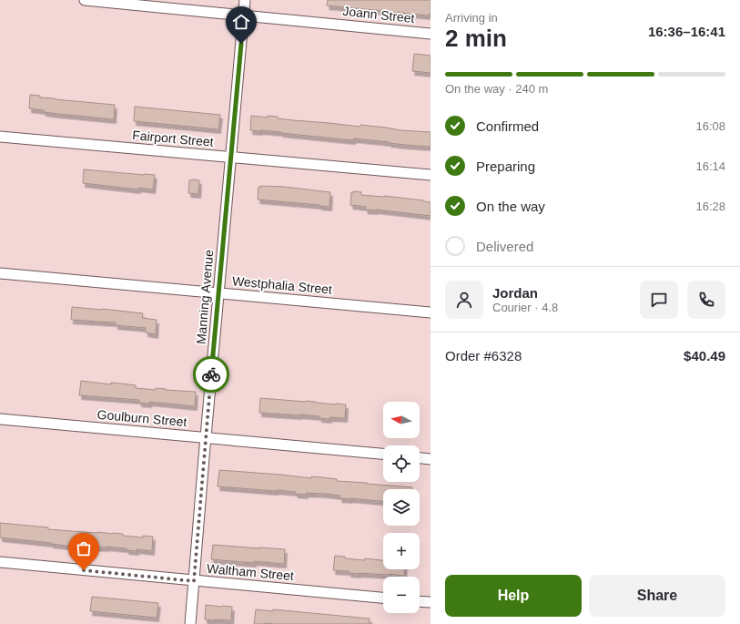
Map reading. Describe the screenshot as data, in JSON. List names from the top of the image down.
{
  "streets": {
    "street": [
      "Joann Street",
      "Fairport Street",
      "Westphalia Street",
      "Manning Avenue",
      "Goulburn Street",
      "Waltham Street"
    ]
  },
  "crossings": [
    ["Joann Street", "Manning Avenue"],
    ["Fairport Street", "Manning Avenue"],
    ["Westphalia Street", "Manning Avenue"],
    ["Manning Avenue", "Goulburn Street"],
    ["Manning Avenue", "Waltham Street"]
  ],
  "north": "left",
  "page": {
    "heading": ["2 min", "Arriving in", "16:36–16:41"],
    "panel": [
      "Jordan",
      "Courier · 4.8",
      "Order #6328",
      "$40.49"
    ],
    "bar": "On the way · 240 m",
    "list": [
      ["Confirmed", "16:08"],
      ["Preparing", "16:14"],
      ["On the way", "16:28"],
      "Delivered"
    ],
    "map_buttons": ["+", "−"],
    "buttons": ["Help", "Share"]
  }
}
